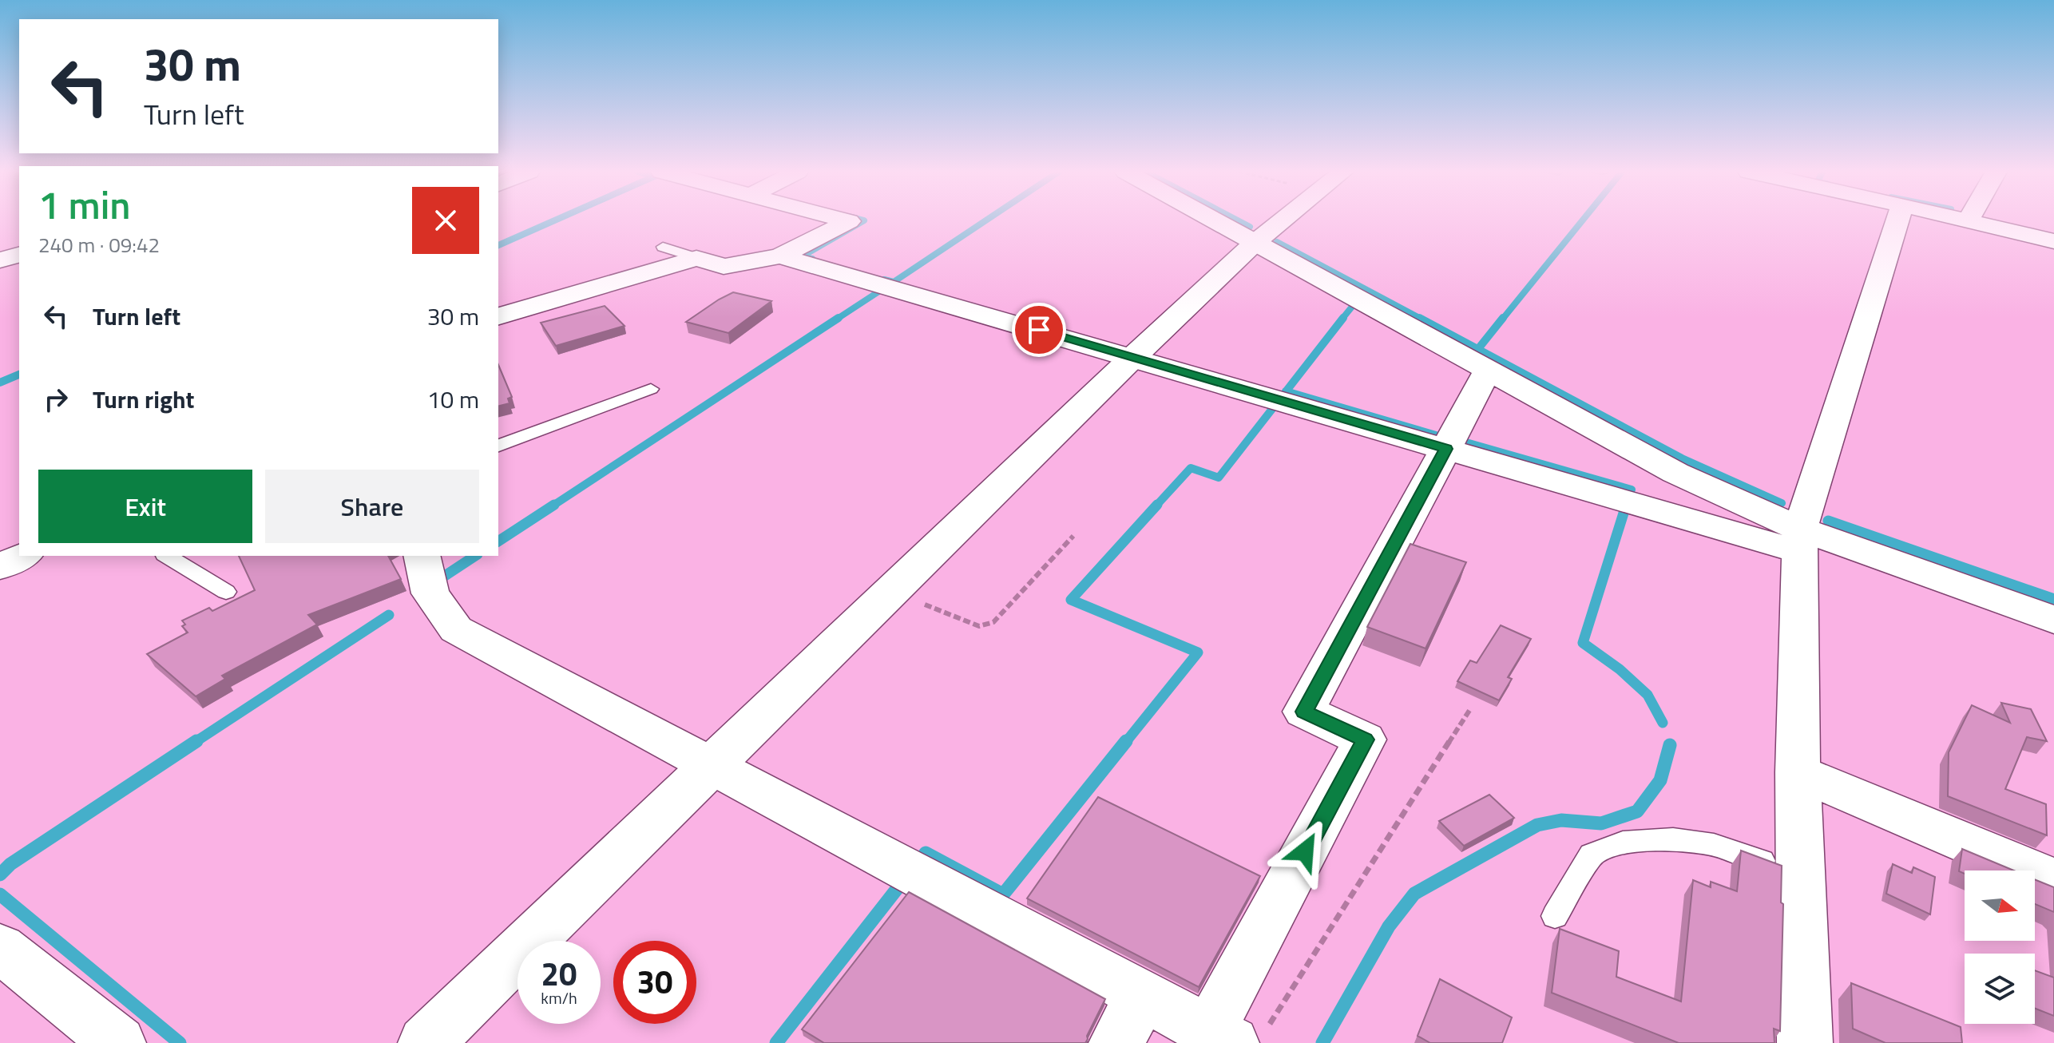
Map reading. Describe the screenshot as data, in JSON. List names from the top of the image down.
{
  "north": "right",
  "page": {
    "turn": ["30 m", "Turn left"],
    "heading": ["1 min", "240 m · 09:42"],
    "list": [
      {
        "name": "Turn left",
        "value": "30 m"
      },
      {
        "name": "Turn right",
        "value": "10 m"
      }
    ],
    "buttons": ["Exit", "Share"],
    "speed": "20 km/h",
    "limit": "30"
  }
}
